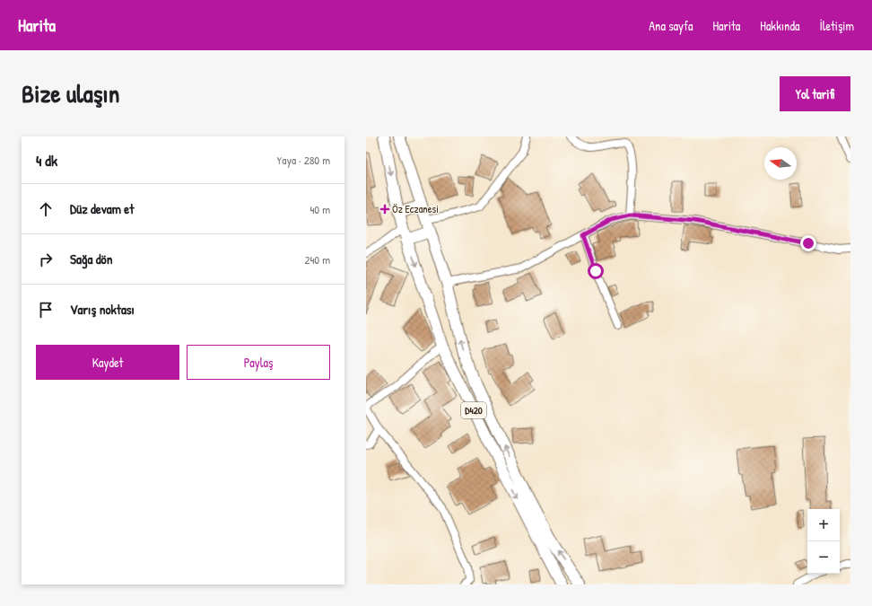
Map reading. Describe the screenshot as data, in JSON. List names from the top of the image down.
{
  "streets": {
    "highway": ["D420"]
  },
  "places": {
    "health": ["Öz Eczanesi"]
  },
  "north": "left",
  "page": {
    "header": "Harita",
    "nav": [
      "Ana sayfa",
      "Harita",
      "Hakkında",
      "İletişim"
    ],
    "title": "Bize ulaşın",
    "buttons": [
      "Yol tarifi",
      ["Kaydet", "Paylaş"]
    ],
    "heading": ["4 dk", "Yaya · 280 m"],
    "list": [
      ["Düz devam et", "40 m"],
      ["Sağa dön", "240 m"],
      "Varış noktası"
    ],
    "map_buttons": ["+", "−"]
  }
}
